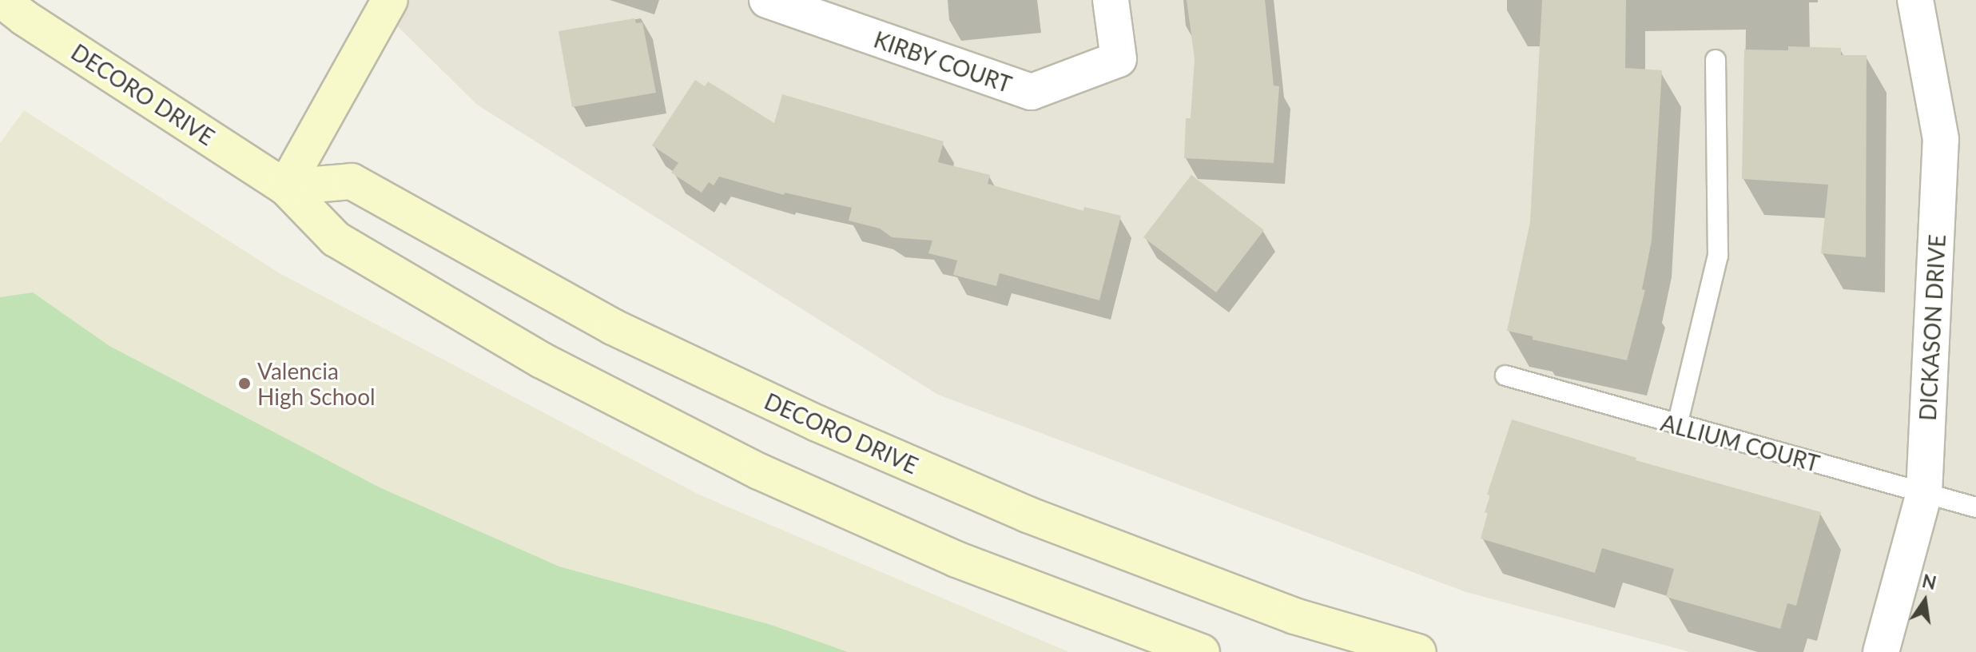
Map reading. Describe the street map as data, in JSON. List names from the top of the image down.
{
  "streets": {
    "main road": ["DECORO DRIVE"],
    "street": ["KIRBY COURT", "DICKASON DRIVE"],
    "lane": ["ALLIUM COURT"]
  },
  "crossings": [
    ["DICKASON DRIVE", "ALLIUM COURT"]
  ],
  "places": ["Valencia High School"],
  "north": "top"
}
